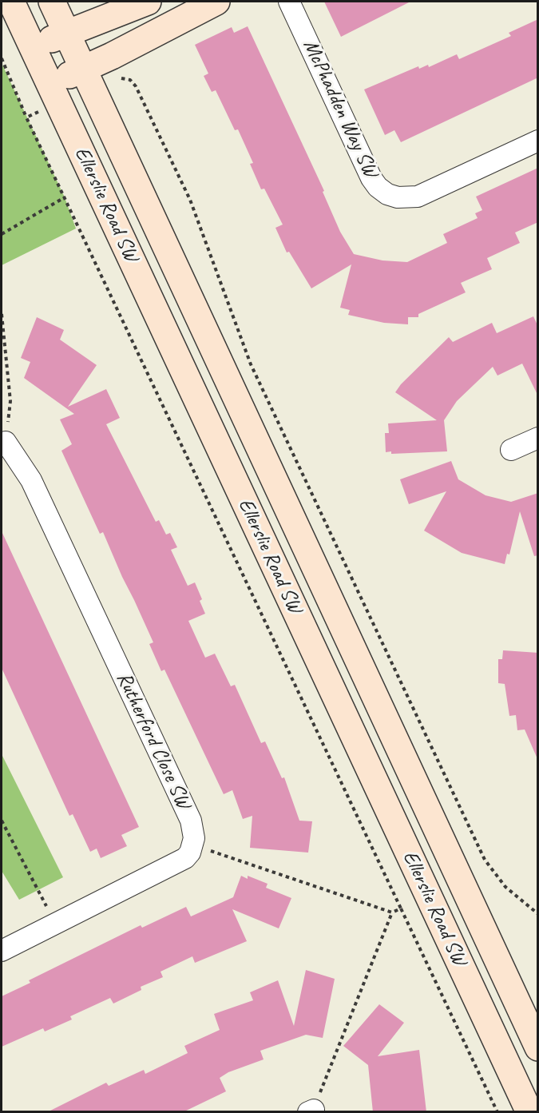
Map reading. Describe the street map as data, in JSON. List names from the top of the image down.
{
  "streets": {
    "main road": ["Ellerslie Road SW"],
    "street": ["McPhadden Way SW", "Rutherford Close SW"]
  }
}
